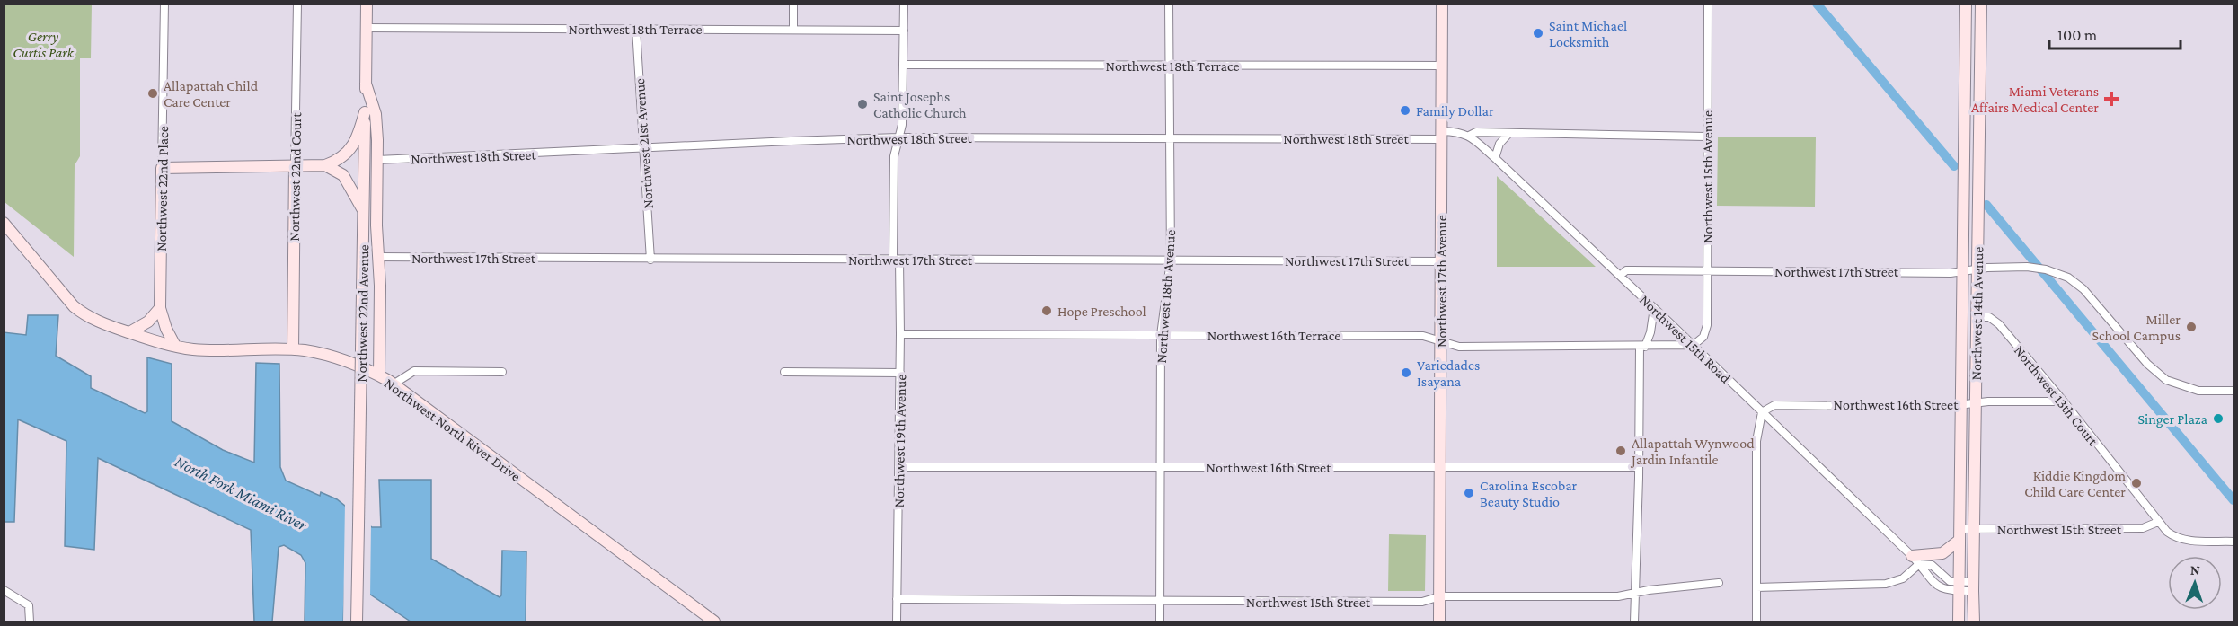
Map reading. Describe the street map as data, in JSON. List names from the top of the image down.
{
  "streets": {
    "street": [
      "Northwest 18th Terrace",
      "Northwest 18th Street",
      "Northwest 21st Avenue",
      "Northwest 22nd Court",
      "Northwest 15th Avenue",
      "Northwest 22nd Place",
      "Northwest 17th Street",
      "Northwest 17th Avenue",
      "Northwest 18th Avenue",
      "Northwest 22nd Avenue",
      "Northwest 14th Avenue",
      "Northwest 16th Terrace",
      "Northwest 15th Road",
      "Northwest 13th Court",
      "Northwest 16th Street",
      "Northwest North River Drive",
      "Northwest 19th Avenue",
      "Northwest 15th Street"
    ]
  },
  "crossings": [
    ["Northwest 18th Terrace", "Northwest 21st Avenue"],
    ["Northwest 18th Terrace", "Northwest 17th Avenue"],
    ["Northwest 18th Terrace", "Northwest 18th Avenue"],
    ["Northwest 18th Terrace", "Northwest 22nd Avenue"],
    ["Northwest 18th Terrace", "Northwest 19th Avenue"],
    ["Northwest 18th Street", "Northwest 21st Avenue"],
    ["Northwest 18th Street", "Northwest 17th Avenue"],
    ["Northwest 18th Street", "Northwest 18th Avenue"],
    ["Northwest 18th Street", "Northwest 19th Avenue"],
    ["Northwest 21st Avenue", "Northwest 17th Street"],
    ["Northwest 22nd Court", "Northwest North River Drive"],
    ["Northwest 15th Avenue", "Northwest 17th Street"],
    ["Northwest 15th Avenue", "Northwest 16th Terrace"],
    ["Northwest 15th Avenue", "Northwest 15th Road"],
    ["Northwest 22nd Place", "Northwest North River Drive"],
    ["Northwest 17th Street", "Northwest 17th Avenue"],
    ["Northwest 17th Street", "Northwest 18th Avenue"],
    ["Northwest 17th Street", "Northwest 14th Avenue"],
    ["Northwest 17th Street", "Northwest 15th Road"],
    ["Northwest 17th Street", "Northwest 19th Avenue"],
    ["Northwest 17th Avenue", "Northwest 16th Terrace"],
    ["Northwest 17th Avenue", "Northwest 16th Street"],
    ["Northwest 17th Avenue", "Northwest 15th Street"],
    ["Northwest 18th Avenue", "Northwest 16th Terrace"],
    ["Northwest 18th Avenue", "Northwest 16th Street"],
    ["Northwest 18th Avenue", "Northwest 15th Street"],
    ["Northwest 14th Avenue", "Northwest 15th Road"],
    ["Northwest 14th Avenue", "Northwest 13th Court"],
    ["Northwest 14th Avenue", "Northwest 16th Street"],
    ["Northwest 14th Avenue", "Northwest 15th Street"],
    ["Northwest 16th Terrace", "Northwest 15th Road"],
    ["Northwest 16th Terrace", "Northwest 19th Avenue"],
    ["Northwest 15th Road", "Northwest 16th Street"],
    ["Northwest 13th Court", "Northwest 16th Street"],
    ["Northwest 13th Court", "Northwest 15th Street"],
    ["Northwest 16th Street", "Northwest 19th Avenue"],
    ["Northwest 19th Avenue", "Northwest 15th Street"]
  ],
  "water": ["North Fork Miami River"],
  "parks": ["Gerry Curtis Park"],
  "places": {
    "other": [
      "Saint Michael Locksmith",
      "Allapattah Child Care Center",
      "Saint Josephs Catholic Church",
      "Family Dollar",
      "Hope Preschool",
      "Miller School Campus",
      "Variedades Isayana",
      "Singer Plaza",
      "Allapattah Wynwood Jardin Infantile",
      "Kiddie Kingdom Child Care Center",
      "Carolina Escobar Beauty Studio"
    ],
    "health": ["Miami Veterans Affairs Medical Center"]
  },
  "scale_bar": "100 m",
  "north": "top"
}
